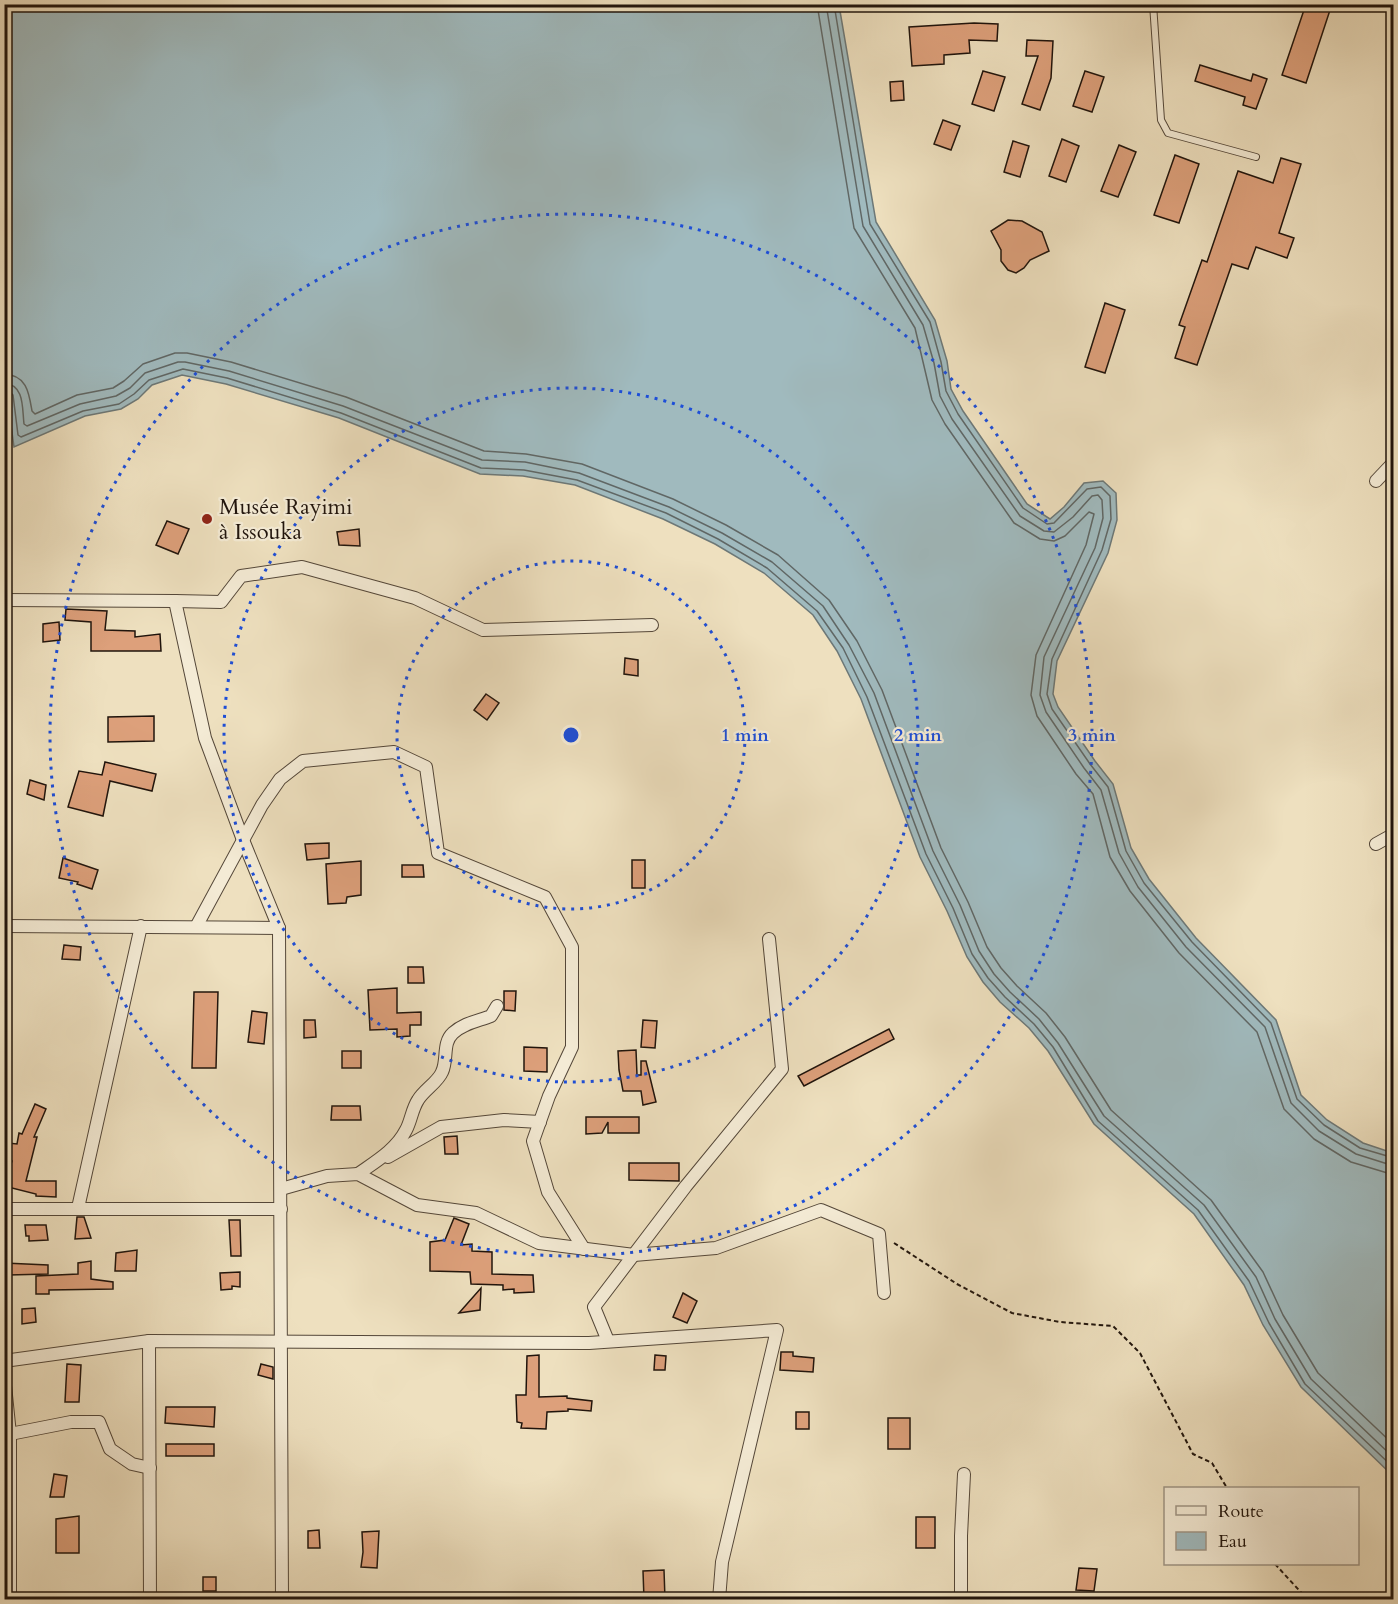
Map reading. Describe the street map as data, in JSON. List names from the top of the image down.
{
  "places": ["Musée Rayimi à Issouka"],
  "legend": ["Route", "Eau"],
  "rings": ["1 min", "2 min", "3 min"]
}
